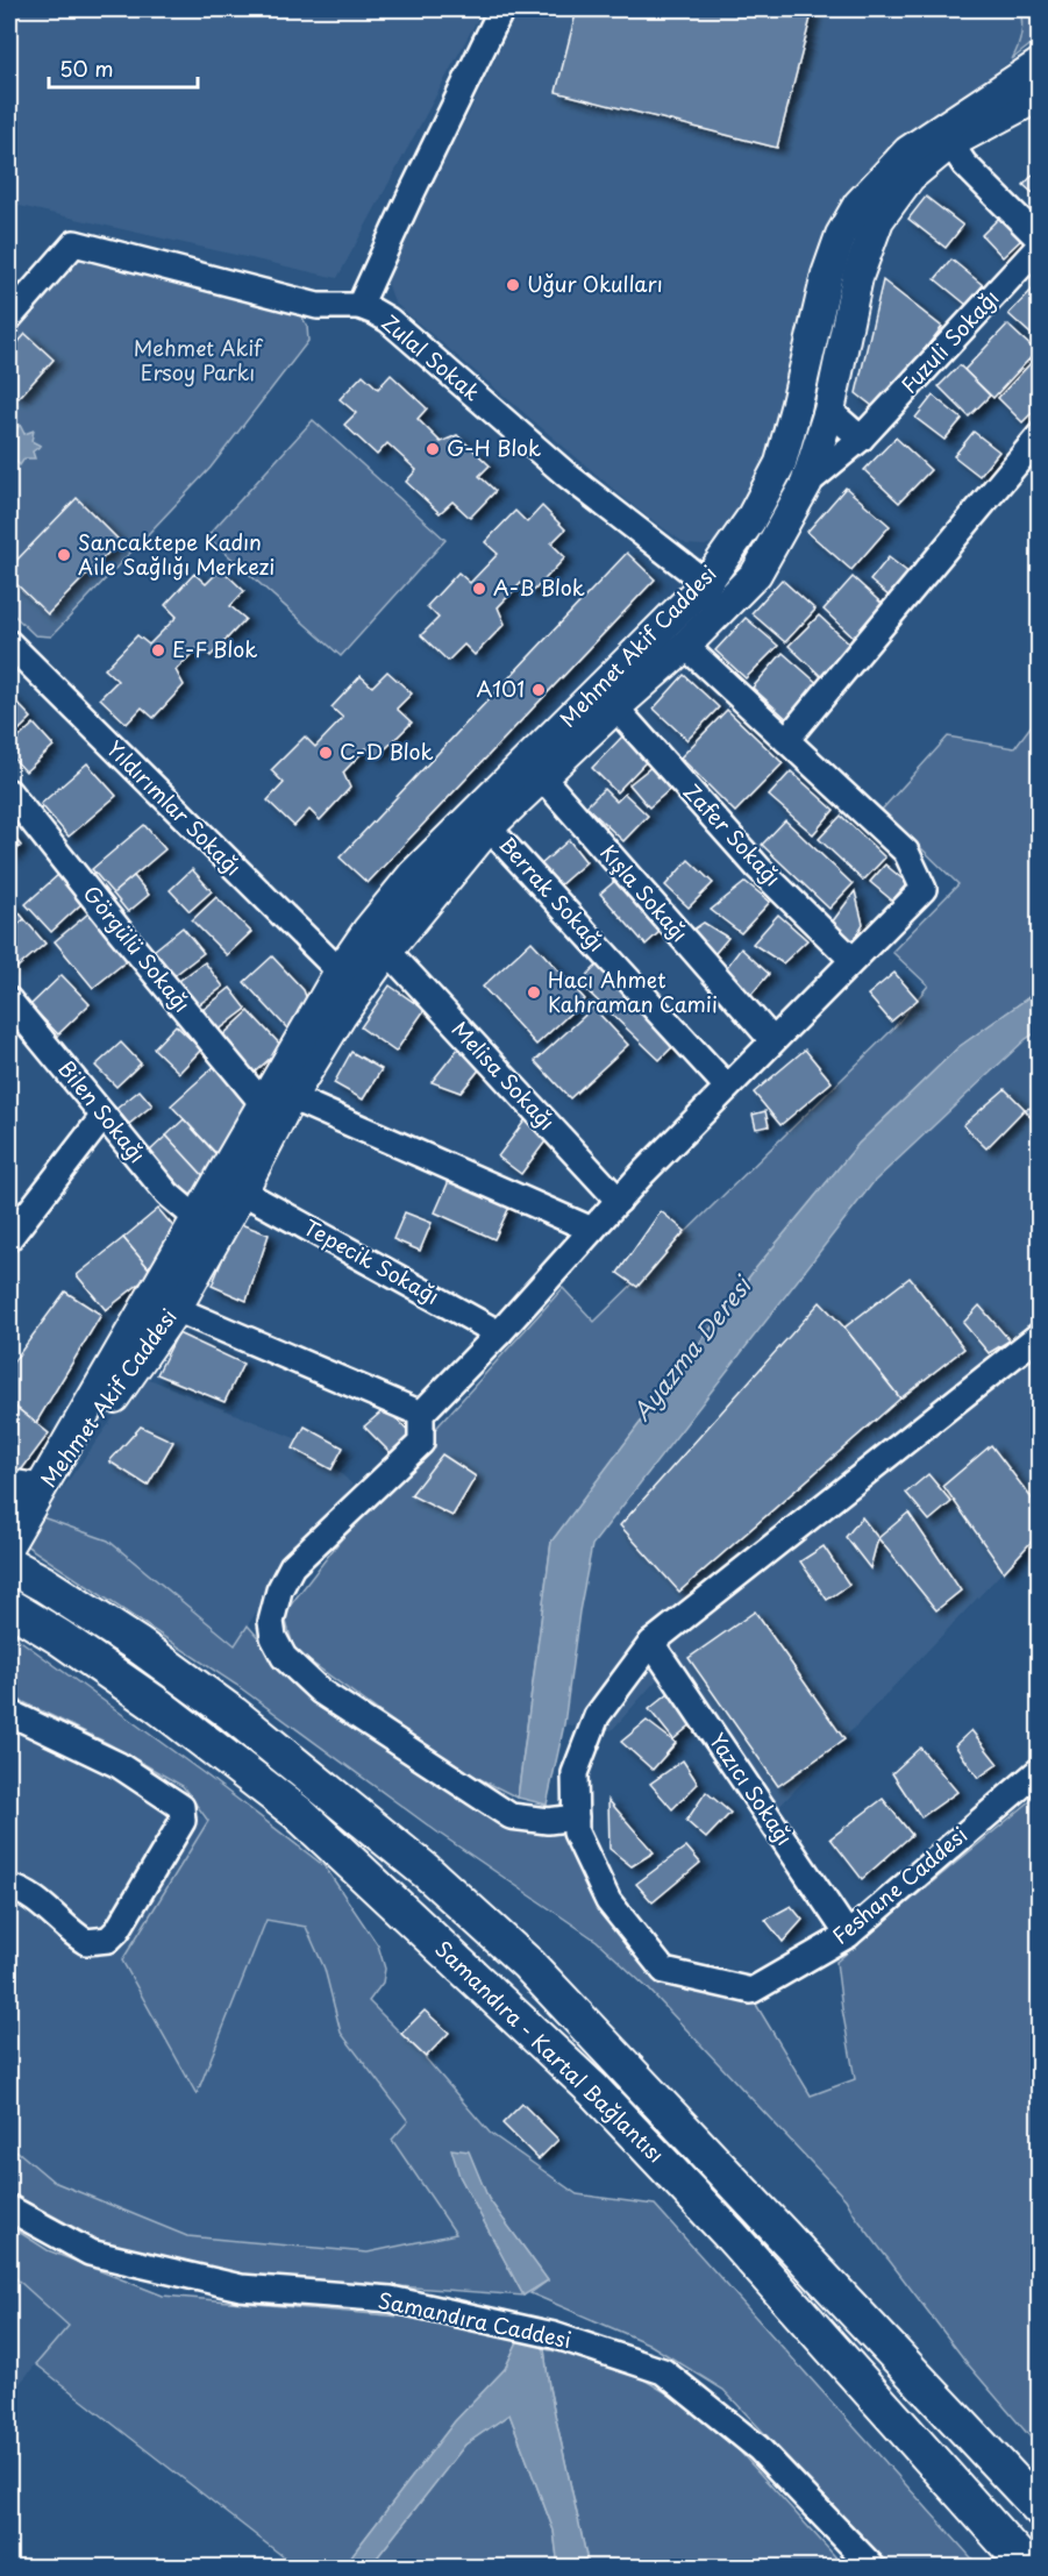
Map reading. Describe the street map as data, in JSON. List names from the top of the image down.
{
  "streets": {
    "highway": ["Samandıra - Kartal Bağlantısı"],
    "main road": ["Mehmet Akif Caddesi"],
    "street": [
      "Fuzuli Sokağı",
      "Zulal Sokak",
      "Yıldırımlar Sokağı",
      "Zafer Sokağı",
      "Kışla Sokağı",
      "Berrak Sokağı",
      "Görgülü Sokağı",
      "Melisa Sokağı",
      "Bilen Sokağı",
      "Tepecik Sokağı",
      "Yazıcı Sokağı",
      "Feshane Caddesi",
      "Samandıra Caddesi"
    ]
  },
  "crossings": [
    ["Fuzuli Sokağı", "Mehmet Akif Caddesi"],
    ["Zulal Sokak", "Mehmet Akif Caddesi"],
    ["Mehmet Akif Caddesi", "Yıldırımlar Sokağı"],
    ["Mehmet Akif Caddesi", "Zafer Sokağı"],
    ["Mehmet Akif Caddesi", "Kışla Sokağı"],
    ["Mehmet Akif Caddesi", "Berrak Sokağı"],
    ["Mehmet Akif Caddesi", "Görgülü Sokağı"],
    ["Mehmet Akif Caddesi", "Melisa Sokağı"],
    ["Mehmet Akif Caddesi", "Bilen Sokağı"],
    ["Mehmet Akif Caddesi", "Tepecik Sokağı"],
    ["Yazıcı Sokağı", "Feshane Caddesi"]
  ],
  "water": ["Ayazma Deresi"],
  "parks": ["Mehmet Akif Ersoy Parkı"],
  "places": [
    "Uğur Okulları",
    "G-H Blok",
    "Sancaktepe Kadın Aile Sağlığı Merkezi",
    "A-B Blok",
    "E-F Blok",
    "A101",
    "C-D Blok",
    "Hacı Ahmet Kahraman Camii"
  ],
  "scale_bar": "50 m"
}
